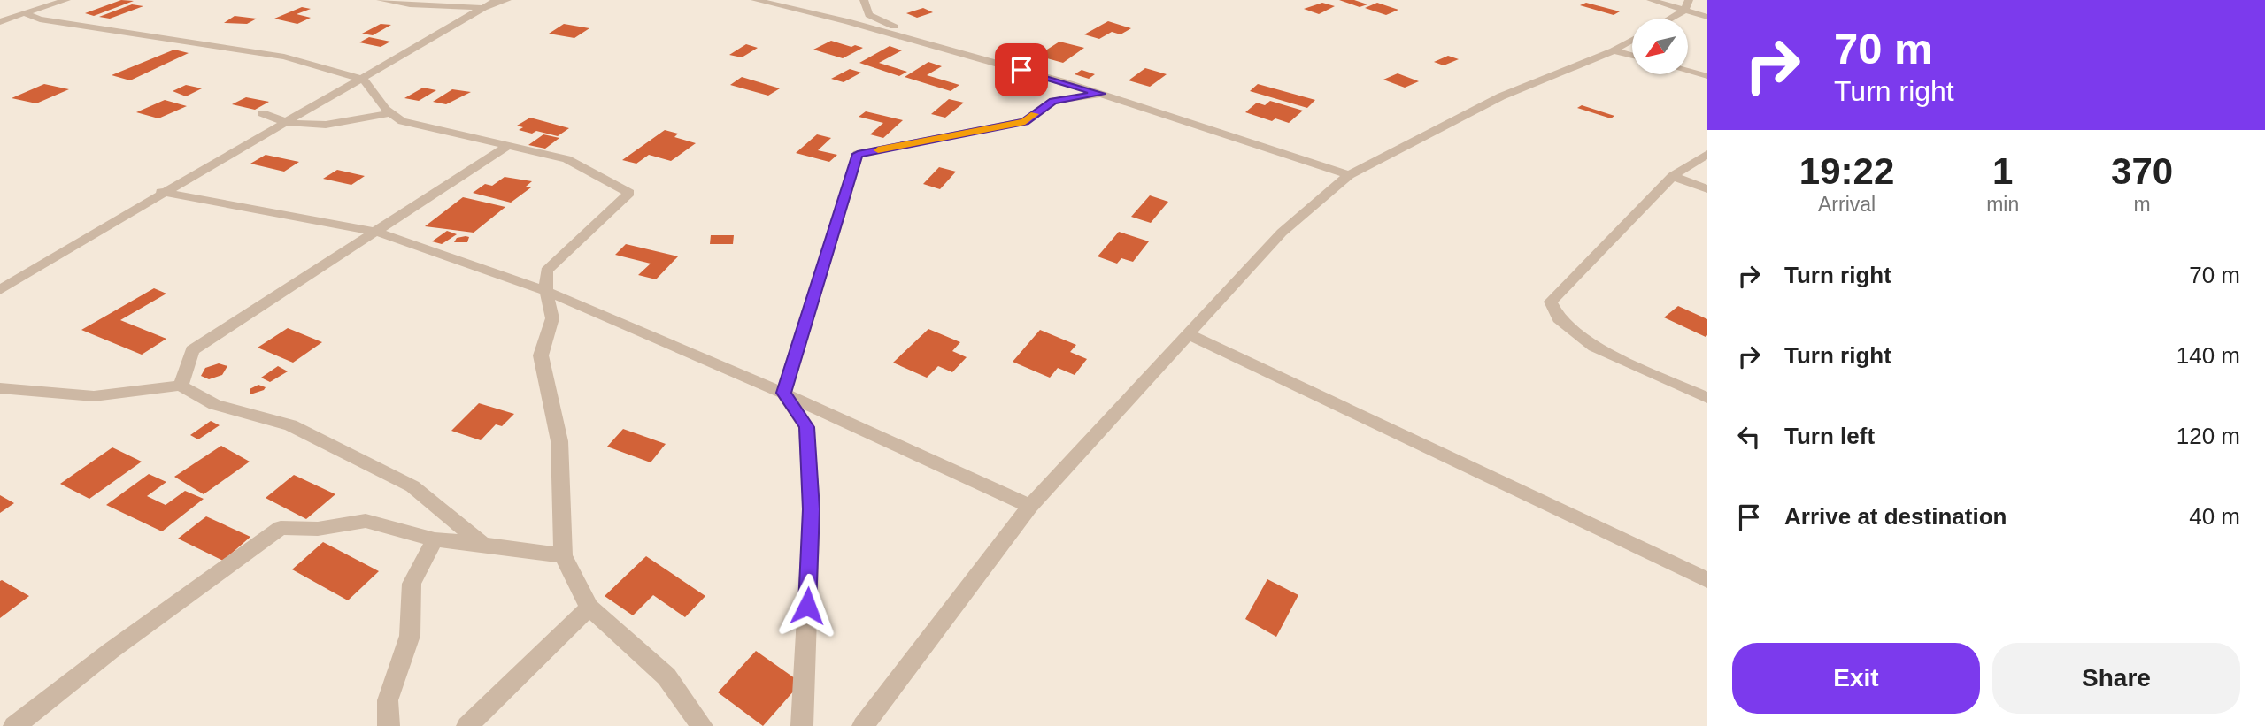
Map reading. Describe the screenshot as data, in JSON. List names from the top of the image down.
{
  "north": "bottom left",
  "page": {
    "turn": ["70 m", "Turn right"],
    "eta": [
      "19:22",
      "Arrival",
      "1",
      "min",
      "370",
      "m"
    ],
    "list": [
      {
        "name": "Turn right",
        "value": "70 m"
      },
      {
        "name": "Turn right",
        "value": "140 m"
      },
      {
        "name": "Turn left",
        "value": "120 m"
      },
      {
        "name": "Arrive at destination",
        "value": "40 m"
      }
    ],
    "buttons": ["Exit", "Share"]
  }
}
